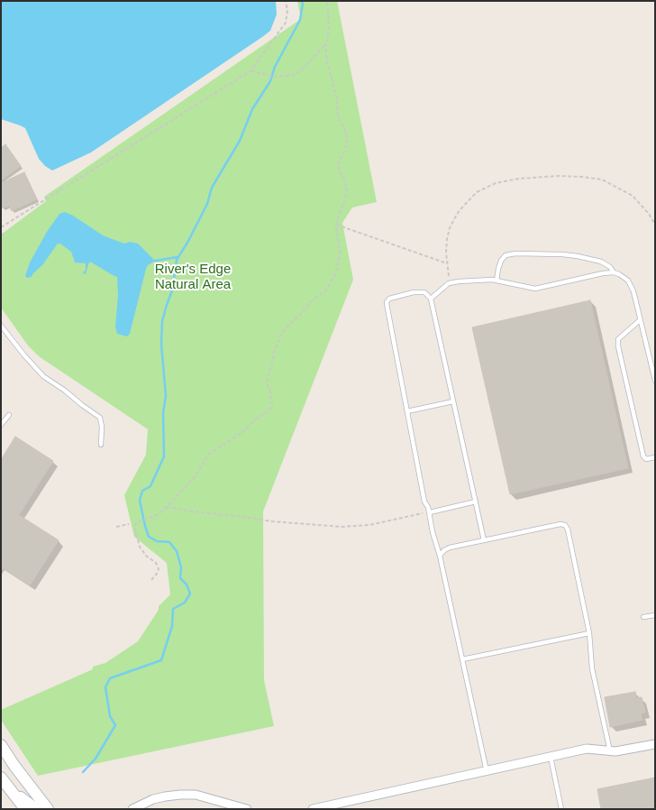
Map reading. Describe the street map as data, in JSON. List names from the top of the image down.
{
  "parks": ["River's Edge Natural Area"]
}
